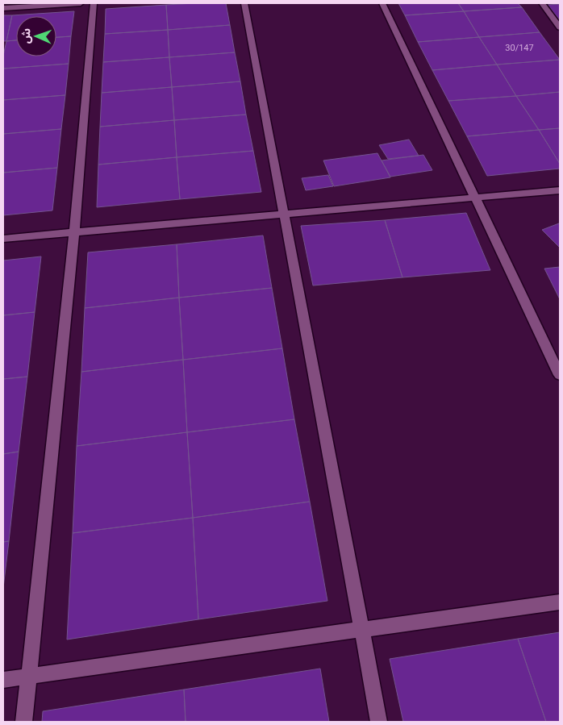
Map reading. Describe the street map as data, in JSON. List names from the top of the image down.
{
  "house_numbers": ["30/147"],
  "north": "left"
}
